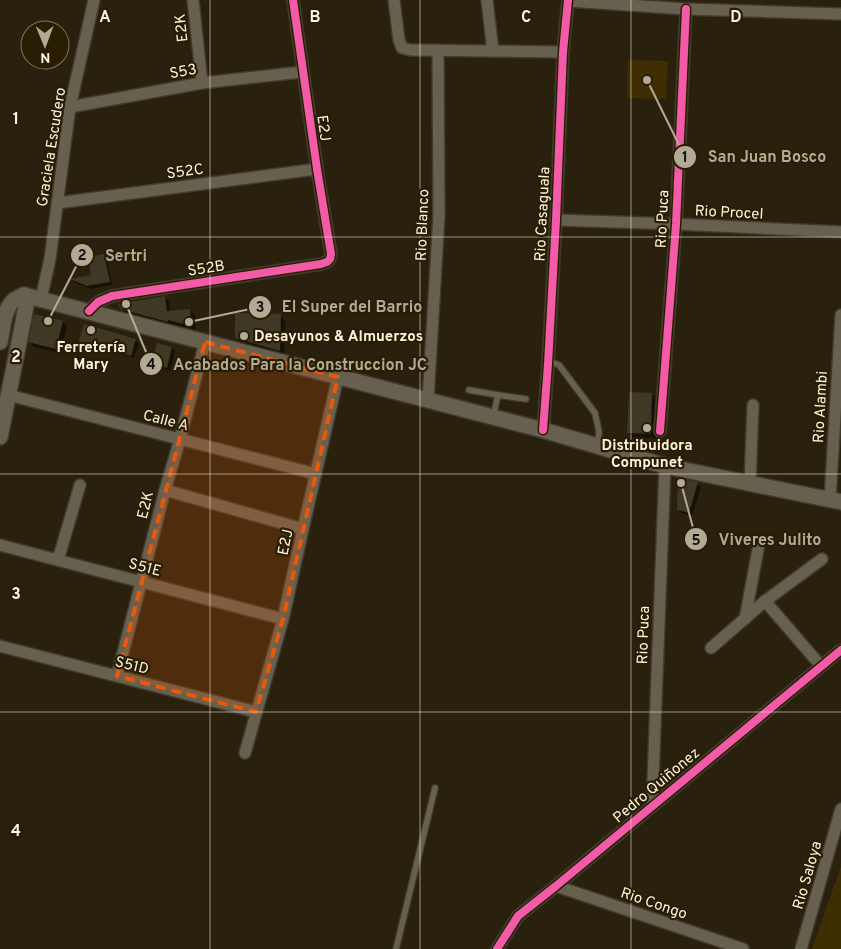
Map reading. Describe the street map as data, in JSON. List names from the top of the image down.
{
  "streets": {
    "street": [
      "E2K",
      "S53",
      "E2J",
      "Graciela Escudero",
      "S52C",
      "Rio Procel",
      "Rio Casaguala",
      "Rio Puca",
      "Rio Blanco",
      "S52B",
      "Rio Alambi",
      "Calle A",
      "S51E",
      "S51D",
      "Pedro Quiñonez",
      "Rio Saloya",
      "Rio Congo"
    ]
  },
  "crossings": [
    ["E2K", "S53"],
    ["E2K", "Calle A"],
    ["E2K", "S51E"],
    ["E2K", "S51D"],
    ["S53", "E2J"],
    ["S53", "Graciela Escudero"],
    ["E2J", "S52C"],
    ["E2J", "S52B"],
    ["E2J", "Calle A"],
    ["E2J", "S51E"],
    ["E2J", "S51D"],
    ["Graciela Escudero", "S52C"],
    ["Rio Procel", "Rio Casaguala"],
    ["Rio Procel", "Rio Puca"],
    ["Rio Puca", "Pedro Quiñonez"],
    ["Pedro Quiñonez", "Rio Congo"]
  ],
  "places": [
    "San Juan Bosco",
    "Acabados Para la Construccion JC",
    "Sertri",
    "El Super del Barrio",
    "Ferretería Mary",
    "Desayunos & Almuerzos",
    "Distribuidora Compunet",
    "Viveres Julito"
  ],
  "north": "bottom",
  "grid": {
    "columns": [
      "A",
      "B",
      "C",
      "D"
    ],
    "rows": [
      "1",
      "2",
      "3",
      "4"
    ]
  }
}
